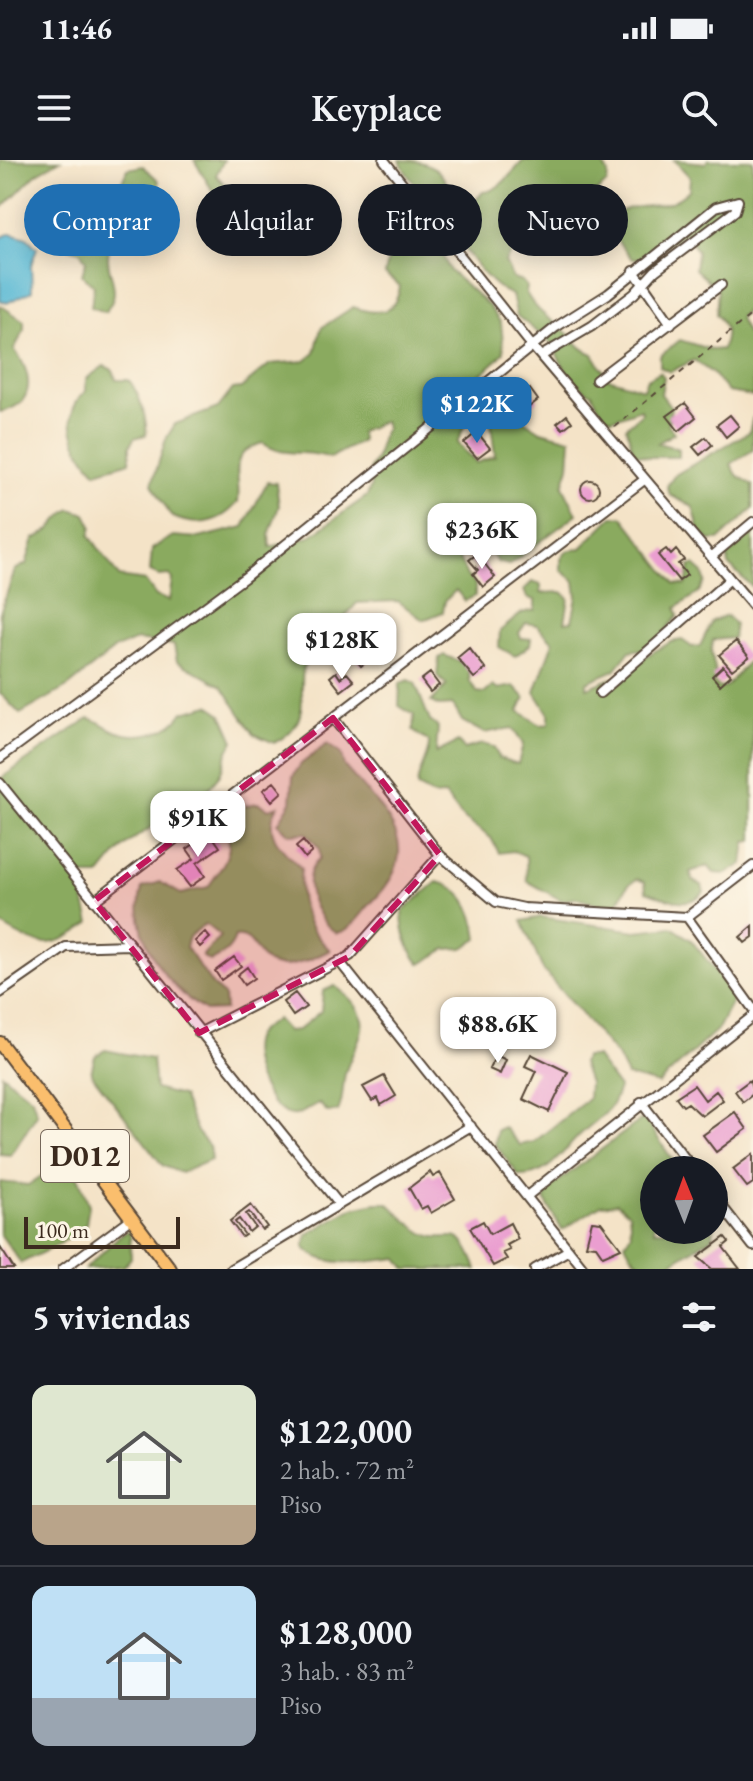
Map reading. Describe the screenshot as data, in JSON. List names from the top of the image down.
{
  "streets": {
    "main road": ["D012"]
  },
  "scale_bar": "100 m",
  "north": "top",
  "page": {
    "status": "11:46",
    "header": "Keyplace",
    "chip": [
      "Comprar",
      "Alquilar",
      "Filtros",
      "Nuevo"
    ],
    "price": [
      "$122K",
      "$236K",
      "$128K",
      "$91K",
      "$88.6K"
    ],
    "scale": "100 m",
    "heading": "5 viviendas",
    "list": [
      {
        "name": "$122,000",
        "note": "2 hab. · 72 m² · Piso"
      },
      {
        "name": "$128,000",
        "note": "3 hab. · 83 m² · Piso"
      }
    ]
  }
}
